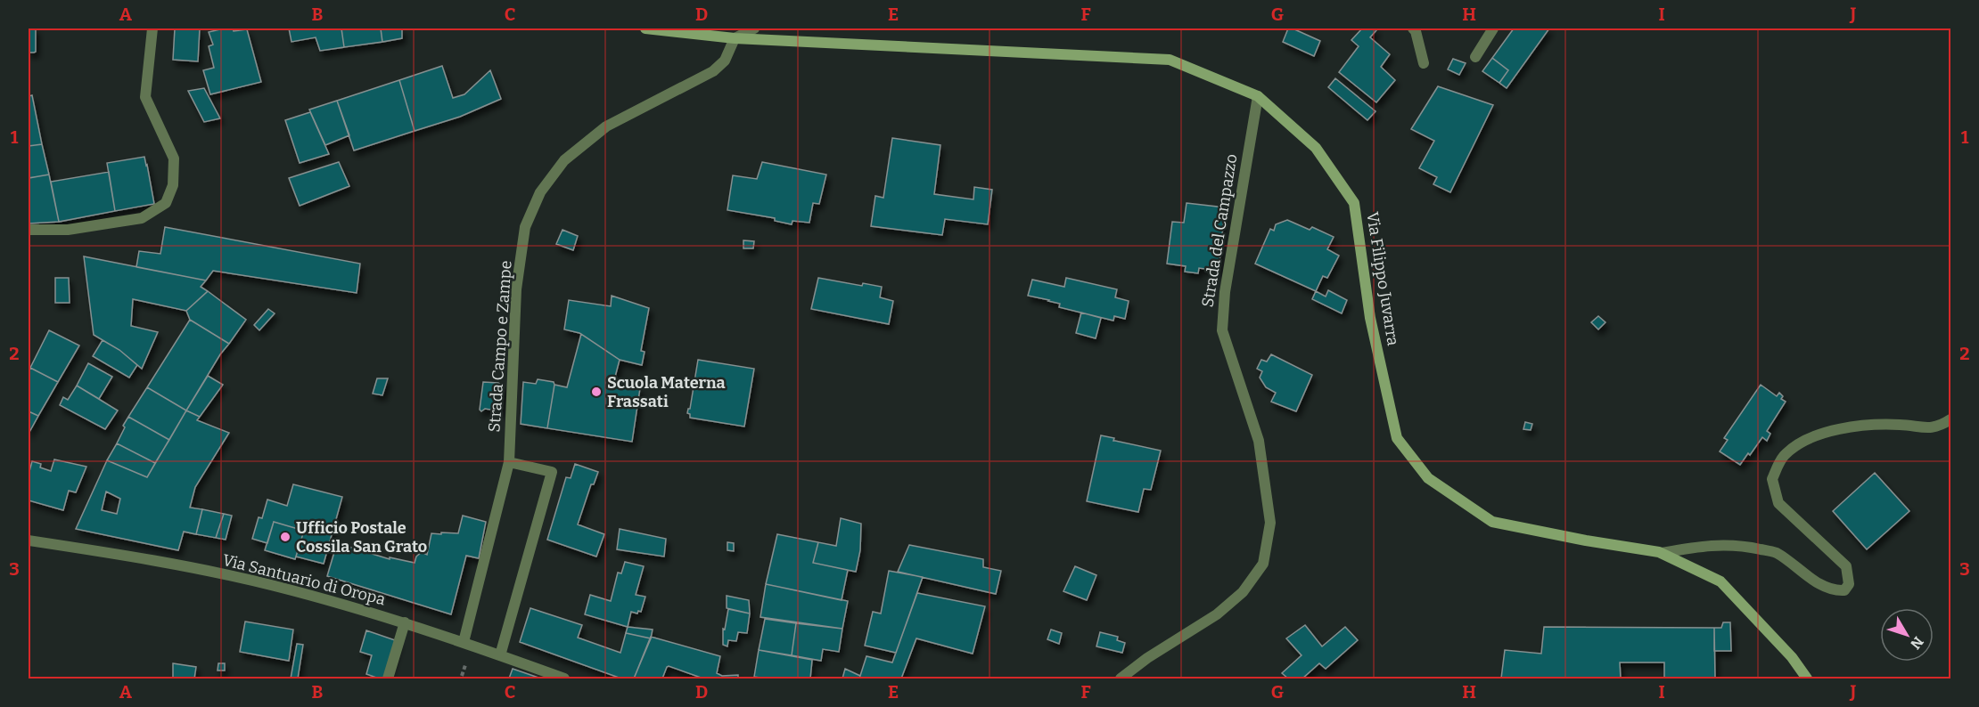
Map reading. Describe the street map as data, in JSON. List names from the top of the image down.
{
  "streets": {
    "main road": ["Via Filippo Juvarra"],
    "street": ["Strada del Campazzo", "Strada Campo e Zampe", "Via Santuario di Oropa"]
  },
  "crossings": [
    ["Strada del Campazzo", "Via Filippo Juvarra"],
    ["Via Filippo Juvarra", "Strada Campo e Zampe"],
    ["Strada Campo e Zampe", "Via Santuario di Oropa"]
  ],
  "places": ["Scuola Materna Frassati", "Ufficio Postale Cossila San Grato"],
  "north": "bottom right",
  "grid": {
    "columns": [
      "A",
      "B",
      "C",
      "D",
      "E",
      "F",
      "G",
      "H",
      "I",
      "J"
    ],
    "rows": ["1", "2", "3"]
  }
}
